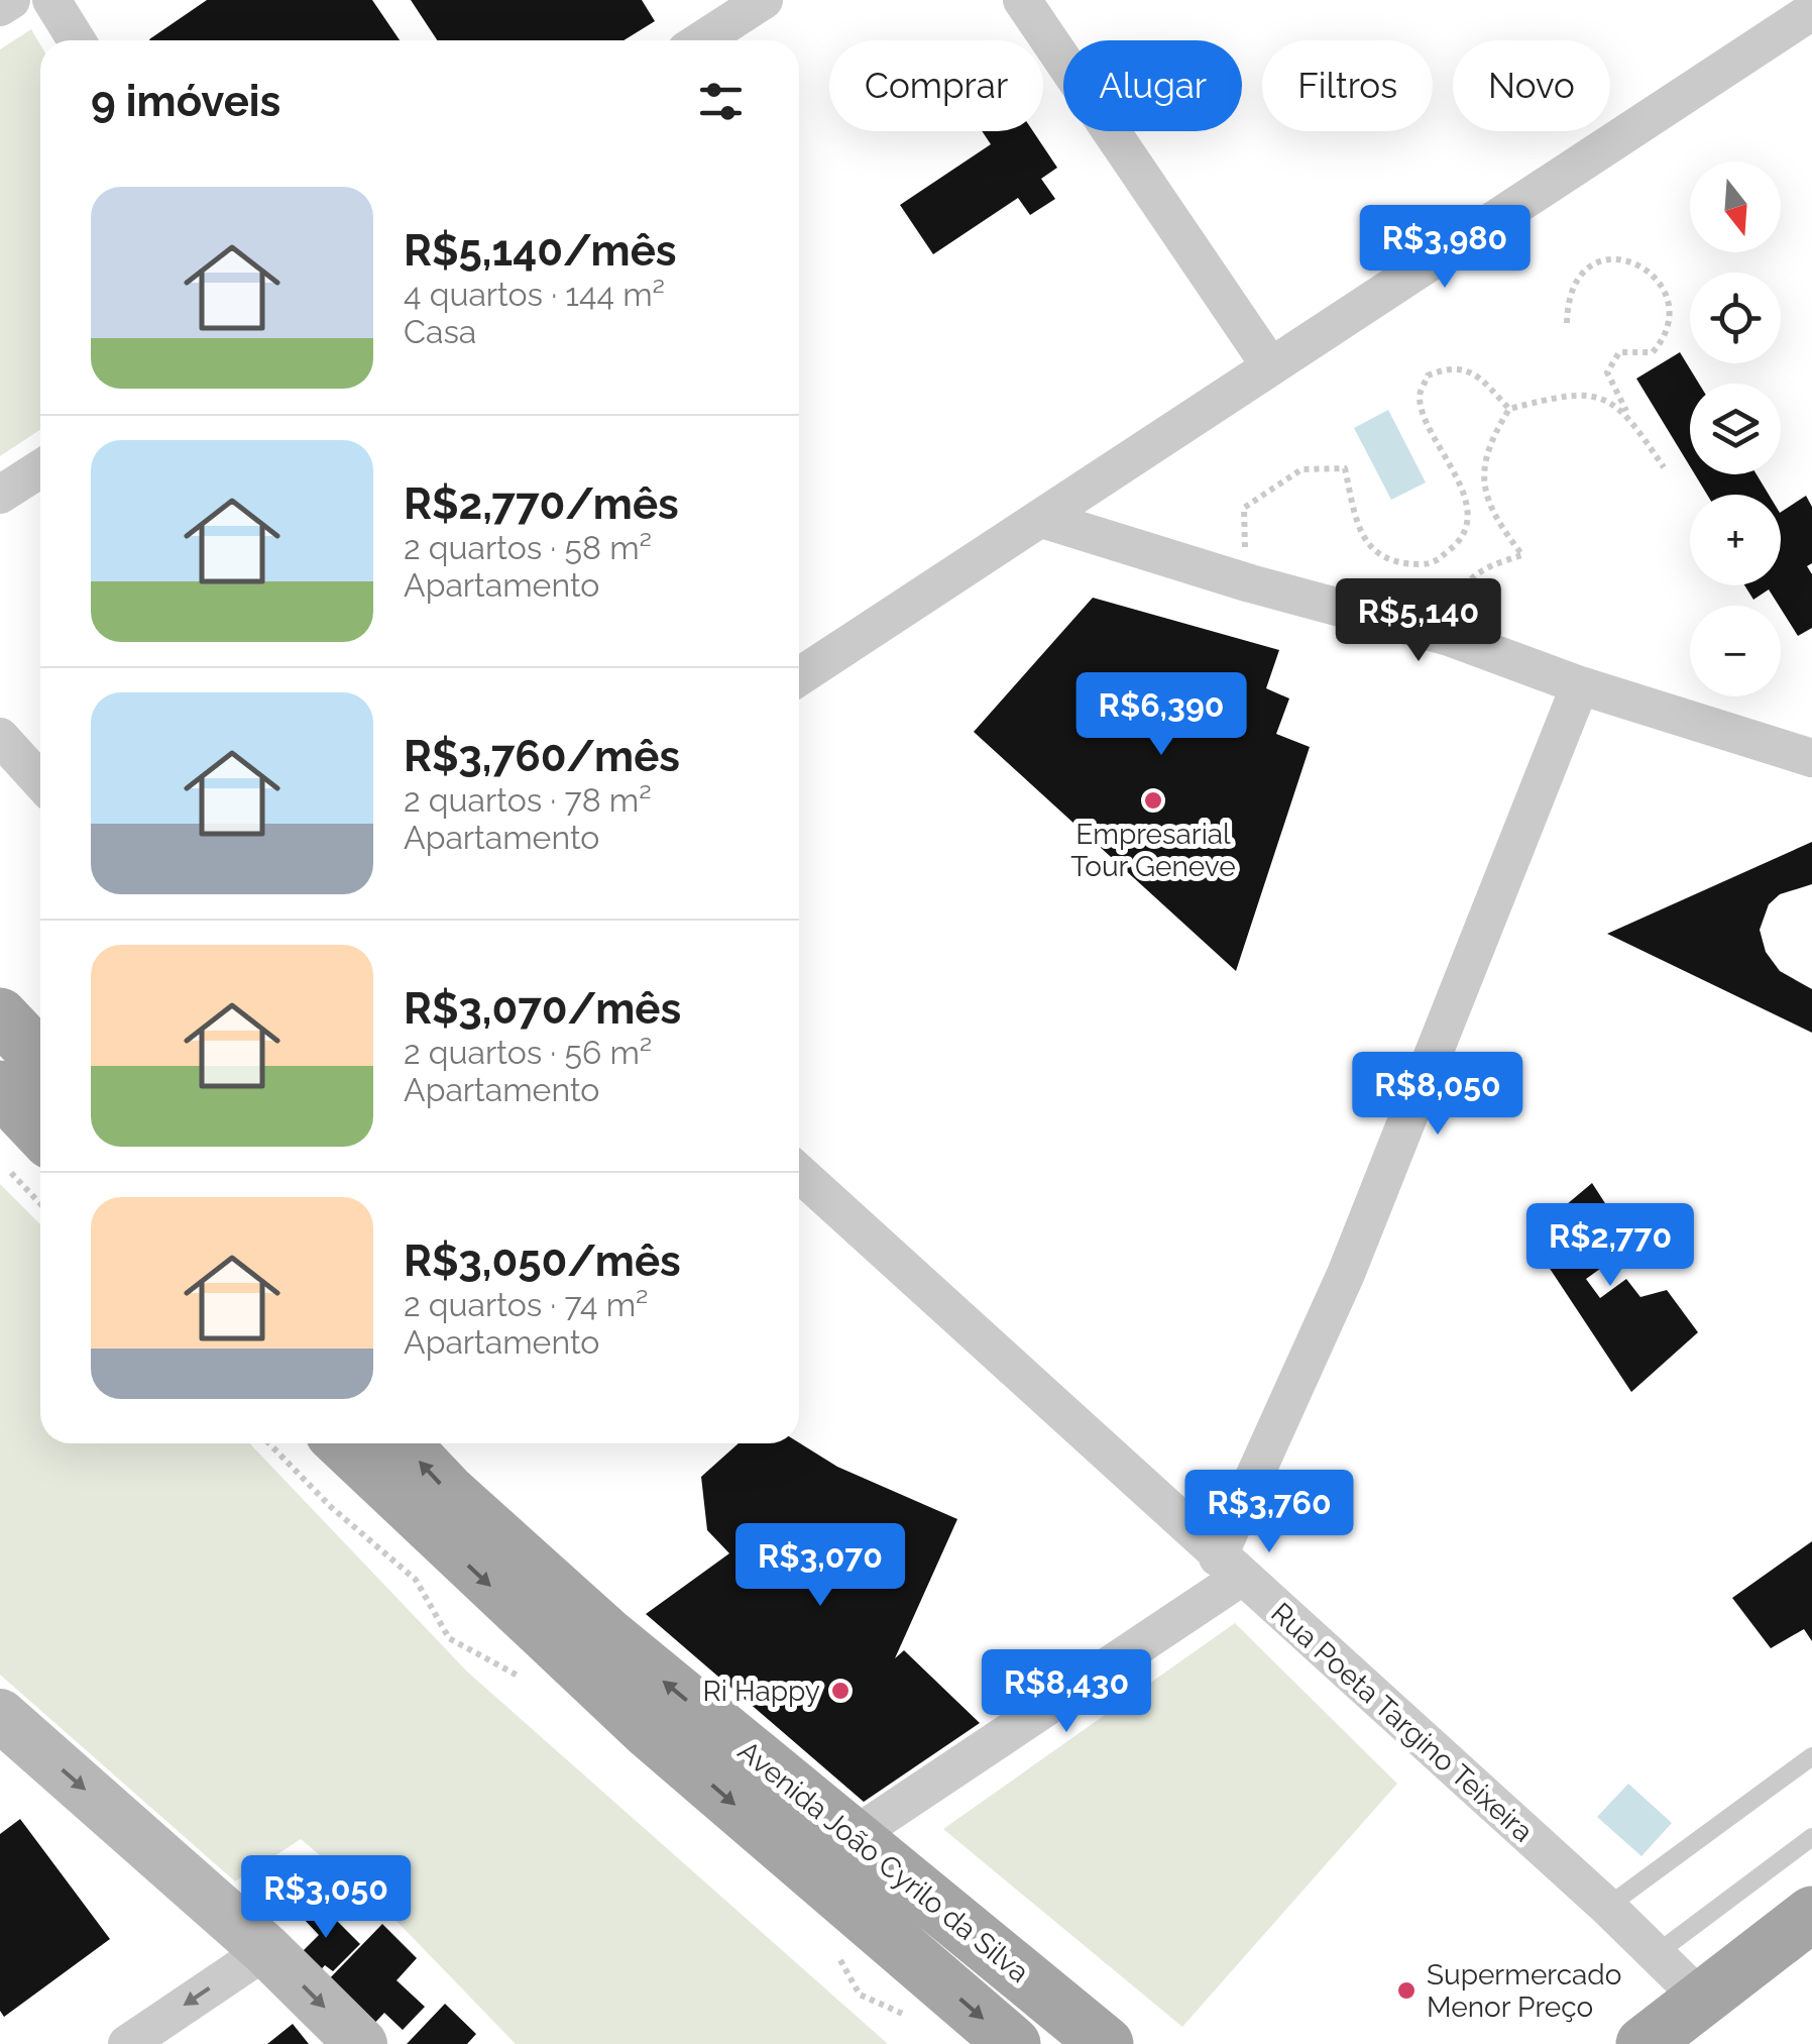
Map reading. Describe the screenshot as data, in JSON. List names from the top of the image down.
{
  "streets": {
    "main road": ["Avenida João Cyrilo da Silva"],
    "street": ["Rua Poeta Targino Teixeira"]
  },
  "places": ["Empresarial Tour Geneve", "Ri Happy", "Supermercado Menor Preço"],
  "north": "bottom",
  "page": {
    "chip": [
      "Comprar",
      "Alugar",
      "Filtros",
      "Novo"
    ],
    "heading": "9 imóveis",
    "map_buttons": ["+", "−"],
    "list": [
      {
        "name": "R$5,140/mês",
        "note": "4 quartos · 144 m² · Casa"
      },
      {
        "name": "R$2,770/mês",
        "note": "2 quartos · 58 m² · Apartamento"
      },
      {
        "name": "R$3,760/mês",
        "note": "2 quartos · 78 m² · Apartamento"
      },
      {
        "name": "R$3,070/mês",
        "note": "2 quartos · 56 m² · Apartamento"
      },
      {
        "name": "R$3,050/mês",
        "note": "2 quartos · 74 m² · Apartamento"
      }
    ],
    "price": [
      "R$3,980",
      "R$5,140",
      "R$6,390",
      "R$8,050",
      "R$2,770",
      "R$3,760",
      "R$3,070",
      "R$8,430",
      "R$3,050"
    ]
  }
}
